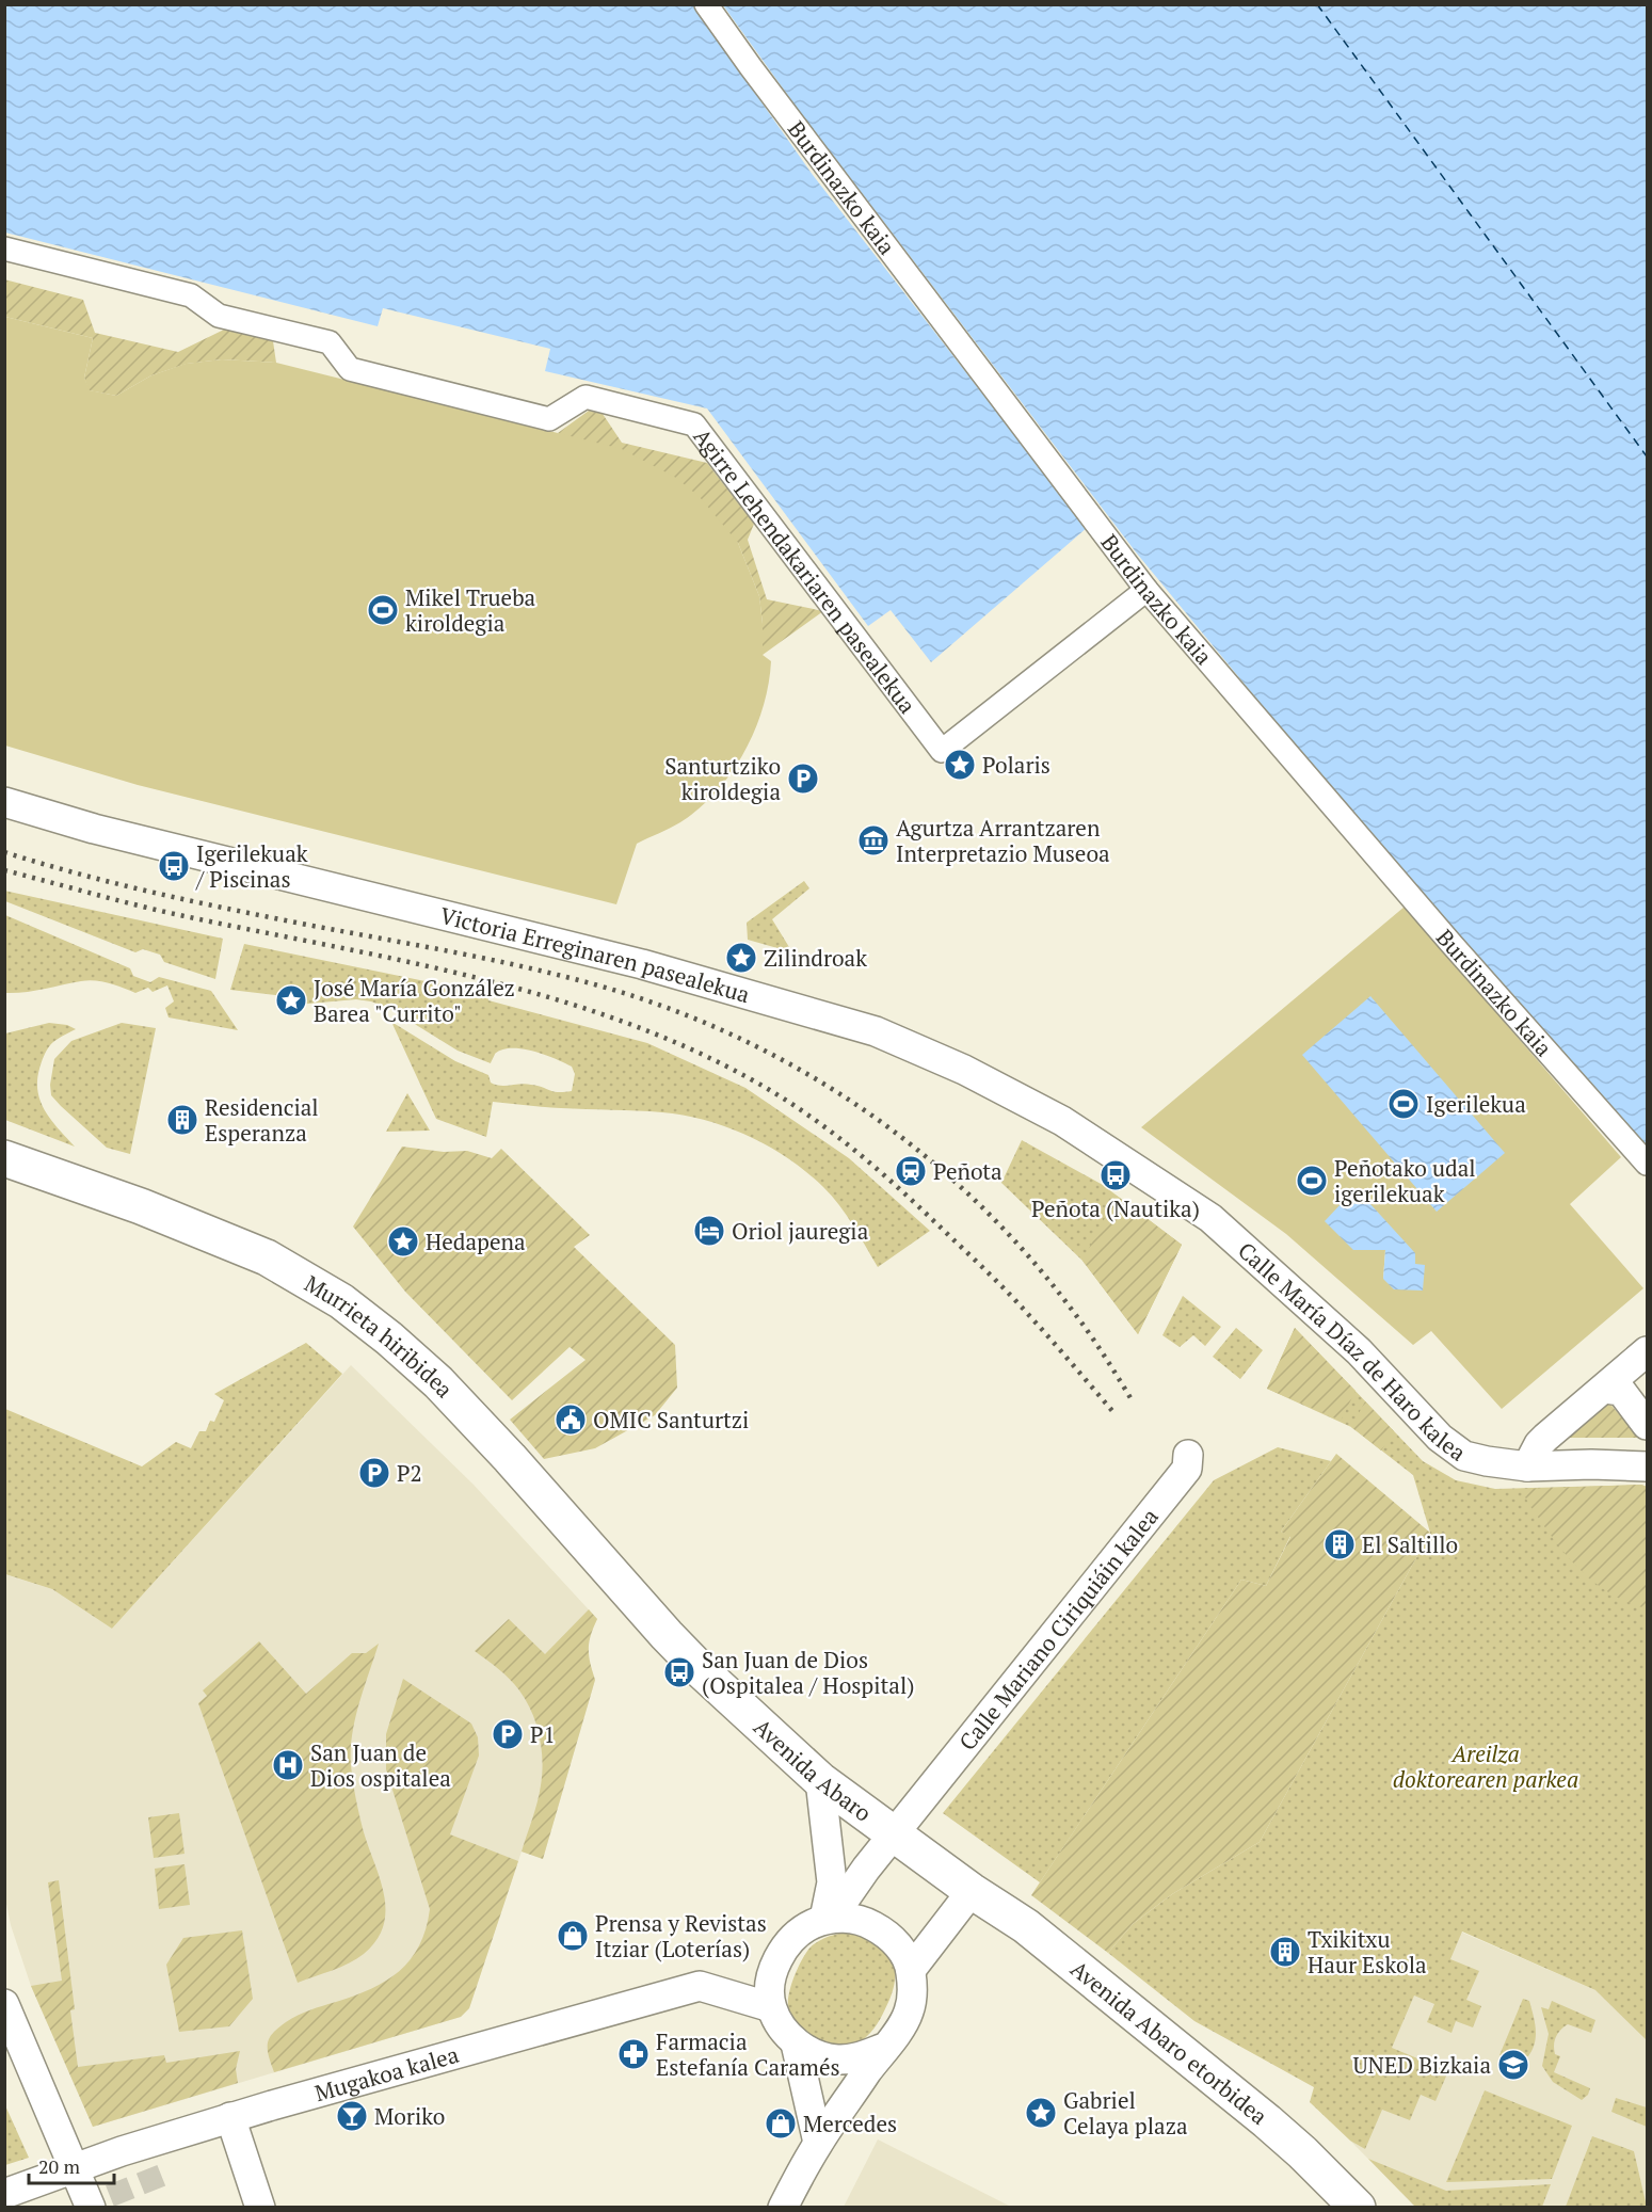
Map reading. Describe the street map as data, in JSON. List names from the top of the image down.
{
  "streets": {
    "street": [
      "Burdinazko kaia",
      "Agirre Lehendakariaren pasealekua",
      "Victoria Erreginaren pasealekua",
      "Murrieta hiribidea",
      "Calle María Díaz de Haro kalea",
      "Calle Mariano Ciriquiáin kalea",
      "Avenida Abaro",
      "Avenida Abaro etorbidea",
      "Mugakoa kalea"
    ]
  },
  "crossings": [
    ["Burdinazko kaia", "Agirre Lehendakariaren pasealekua"],
    ["Victoria Erreginaren pasealekua", "Calle María Díaz de Haro kalea"],
    ["Murrieta hiribidea", "Avenida Abaro"],
    ["Calle Mariano Ciriquiáin kalea", "Avenida Abaro"],
    ["Calle Mariano Ciriquiáin kalea", "Mugakoa kalea"],
    ["Avenida Abaro", "Avenida Abaro etorbidea"]
  ],
  "parks": ["Areilza doktorearen parkea"],
  "places": {
    "sports": ["Mikel Trueba kiroldegia", "Igerilekua", "Peñotako udal igerilekuak"],
    "place": [
      "Polaris",
      "Zilindroak",
      "José María González Barea \"Currito\"",
      "Hedapena",
      "Gabriel Celaya plaza"
    ],
    "parking": ["Santurtziko kiroldegia", "P2", "P1"],
    "museum": ["Agurtza Arrantzaren Interpretazio Museoa"],
    "bus stop": ["Igerilekuak / Piscinas", "Peñota (Nautika)", "San Juan de Dios (Ospitalea / Hospital)"],
    "building": ["Residencial Esperanza", "El Saltillo", "Txikitxu Haur Eskola"],
    "station": ["Peñota"],
    "hotel": ["Oriol jauregia"],
    "public building": ["OMIC Santurtzi"],
    "hospital": ["San Juan de Dios ospitalea"],
    "shop": ["Prensa y Revistas Itziar (Loterías)", "Mercedes"],
    "pharmacy": ["Farmacia Estefanía Caramés"],
    "school or university": ["UNED Bizkaia"],
    "bar": ["Moriko"]
  },
  "scale_bar": "20 m"
}
